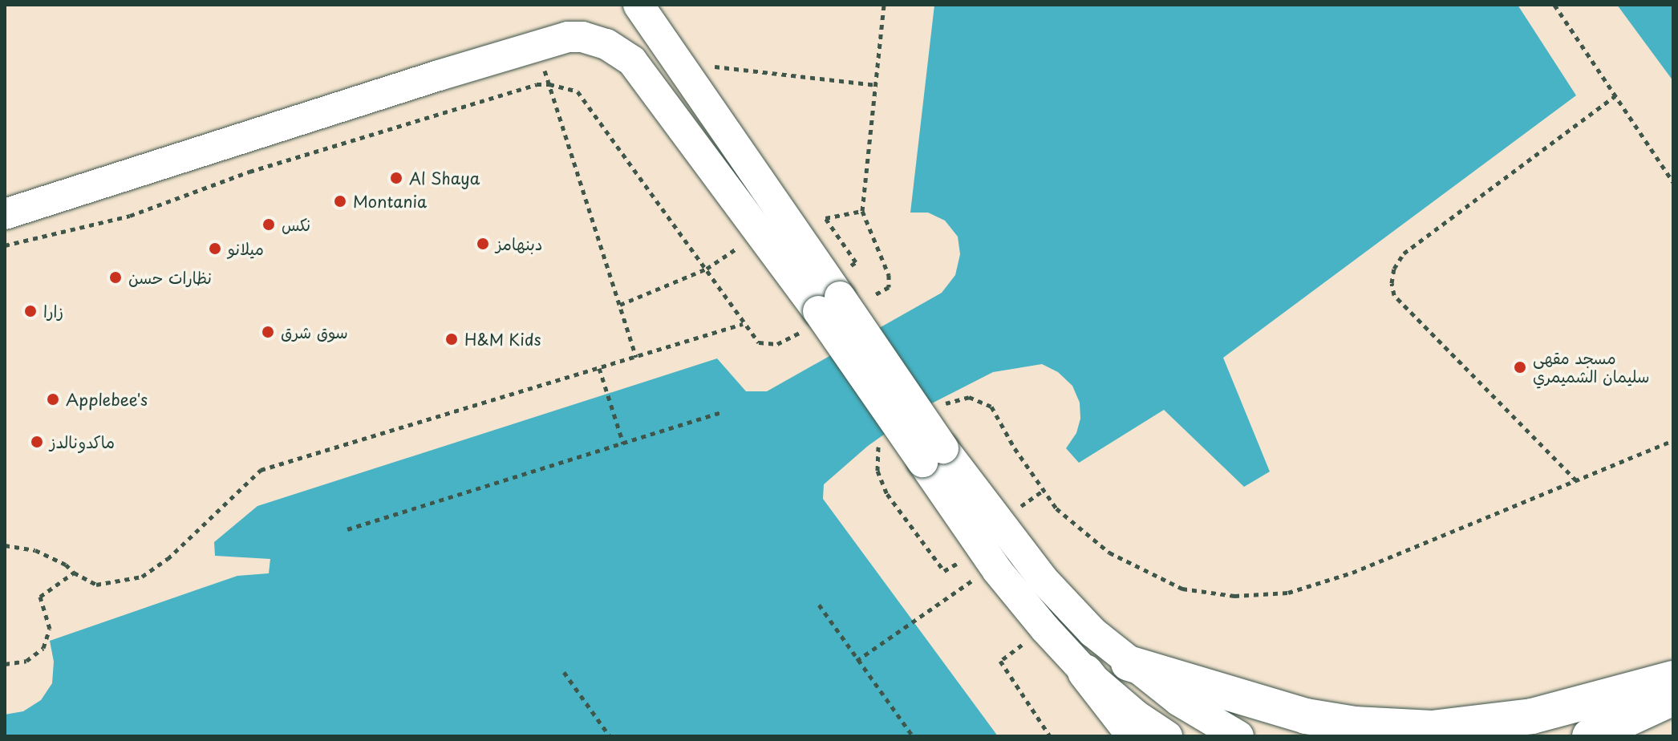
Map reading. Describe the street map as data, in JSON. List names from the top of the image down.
{
  "places": [
    "Al Shaya",
    "Montania",
    "نكس",
    "دبنهامز",
    "ميلانو",
    "نظارات حسن",
    "زارا",
    "سوق شرق",
    "H&M Kids",
    "مسجد مقهى سليمان الشميمري",
    "Applebee's",
    "ماكدونالدز"
  ]
}
